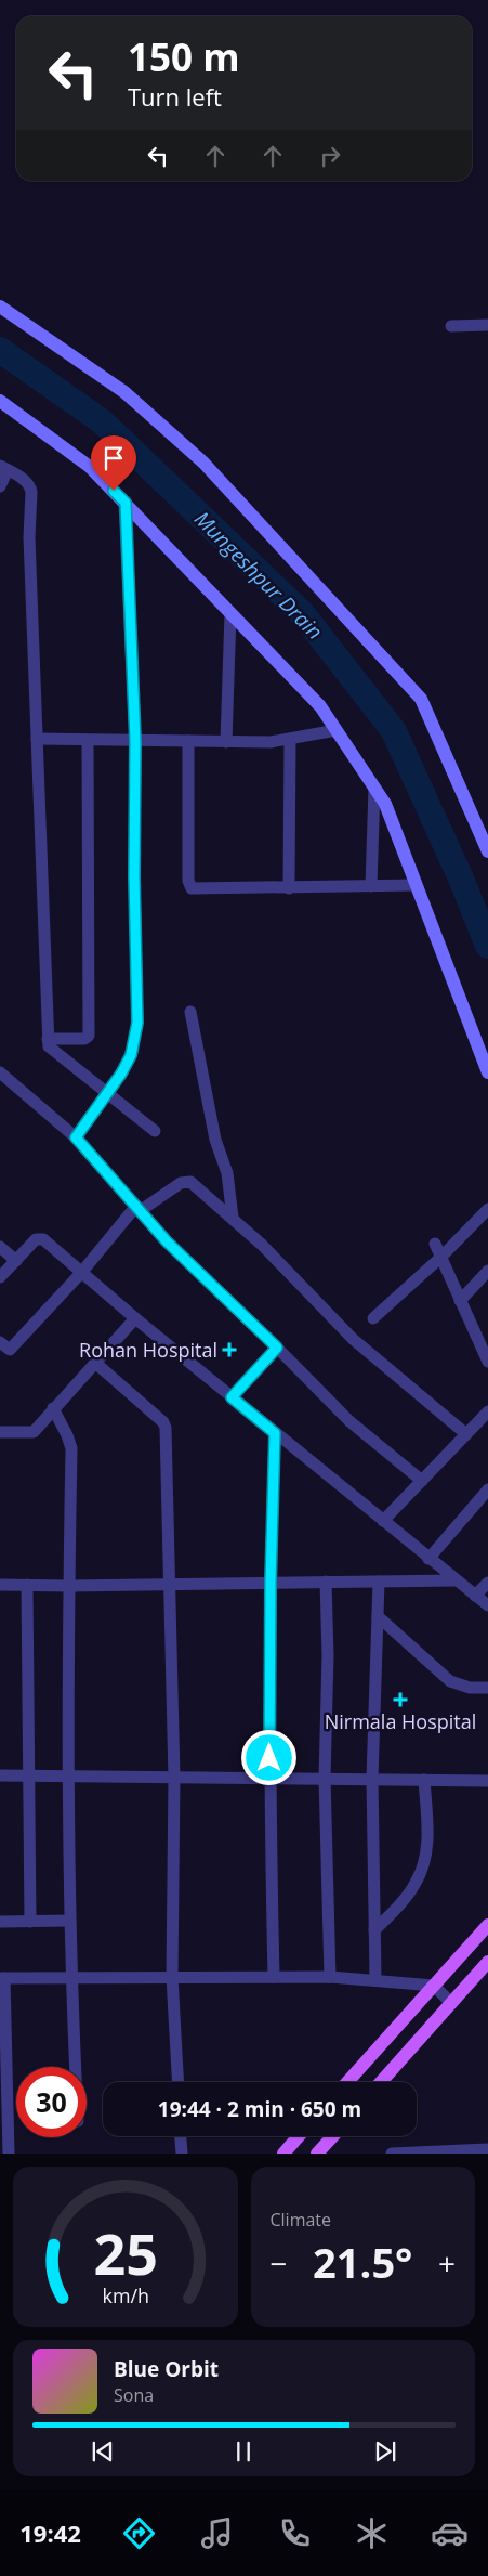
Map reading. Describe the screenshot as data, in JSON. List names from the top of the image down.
{
  "water": ["Mungeshpur Drain"],
  "places": {
    "health": ["Rohan Hospital", "Nirmala Hospital"]
  },
  "page": {
    "turn": ["150 m", "Turn left"],
    "limit": "30",
    "trip": "19:44 · 2 min · 650 m",
    "tile": "Climate",
    "heat": ["−", "21.5°", "+"],
    "song": ["Blue Orbit", "Sona"],
    "tabs": "19:42",
    "gauge": ["25", "km/h"]
  }
}
